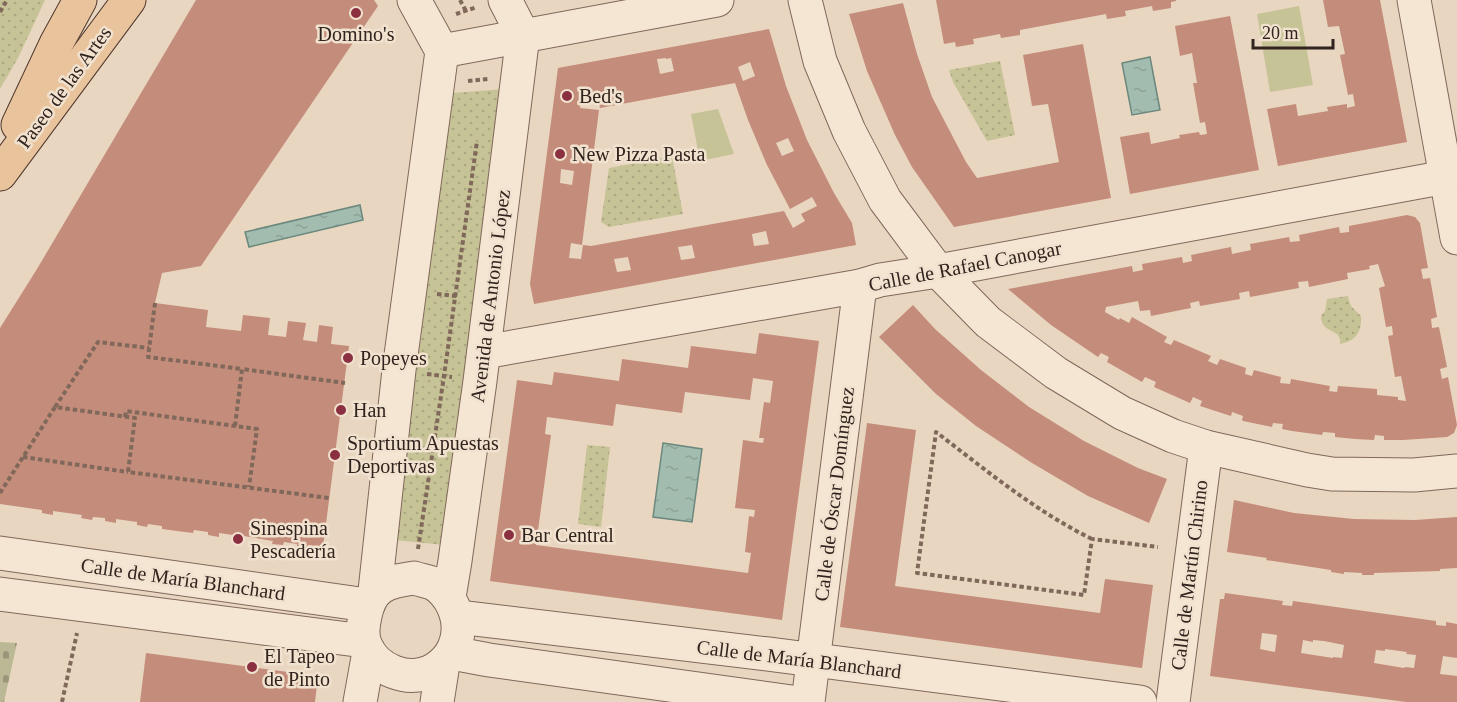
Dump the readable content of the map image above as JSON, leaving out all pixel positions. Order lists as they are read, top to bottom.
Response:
{
  "streets": {
    "main road": ["Paseo de las Artes"],
    "street": [
      "Calle de Rafael Canogar",
      "Avenida de Antonio López",
      "Calle de Óscar Domínguez",
      "Calle de Martín Chirino",
      "Calle de María Blanchard"
    ]
  },
  "crossings": [
    ["Calle de Rafael Canogar", "Avenida de Antonio López"],
    ["Calle de Rafael Canogar", "Calle de Óscar Domínguez"],
    ["Avenida de Antonio López", "Calle de María Blanchard"],
    ["Calle de Óscar Domínguez", "Calle de María Blanchard"]
  ],
  "places": [
    "Domino's",
    "Bed's",
    "New Pizza Pasta",
    "Popeyes",
    "Han",
    "Sportium Apuestas Deportivas",
    "Bar Central",
    "Sinespina Pescadería",
    "El Tapeo de Pinto"
  ],
  "scale_bar": "20 m"
}
